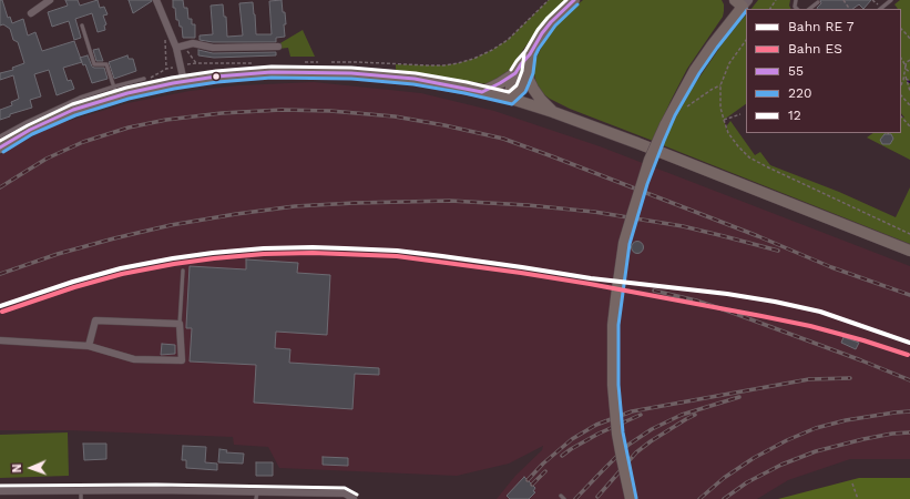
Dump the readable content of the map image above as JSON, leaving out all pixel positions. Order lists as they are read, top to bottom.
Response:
{
  "lines": [
    "transit line 55",
    "transit line 12",
    "transit line 220",
    "rail line ES"
  ],
  "legend": [
    "Bahn RE 7",
    "Bahn ES",
    "55",
    "220",
    "12"
  ],
  "north": "left"
}
